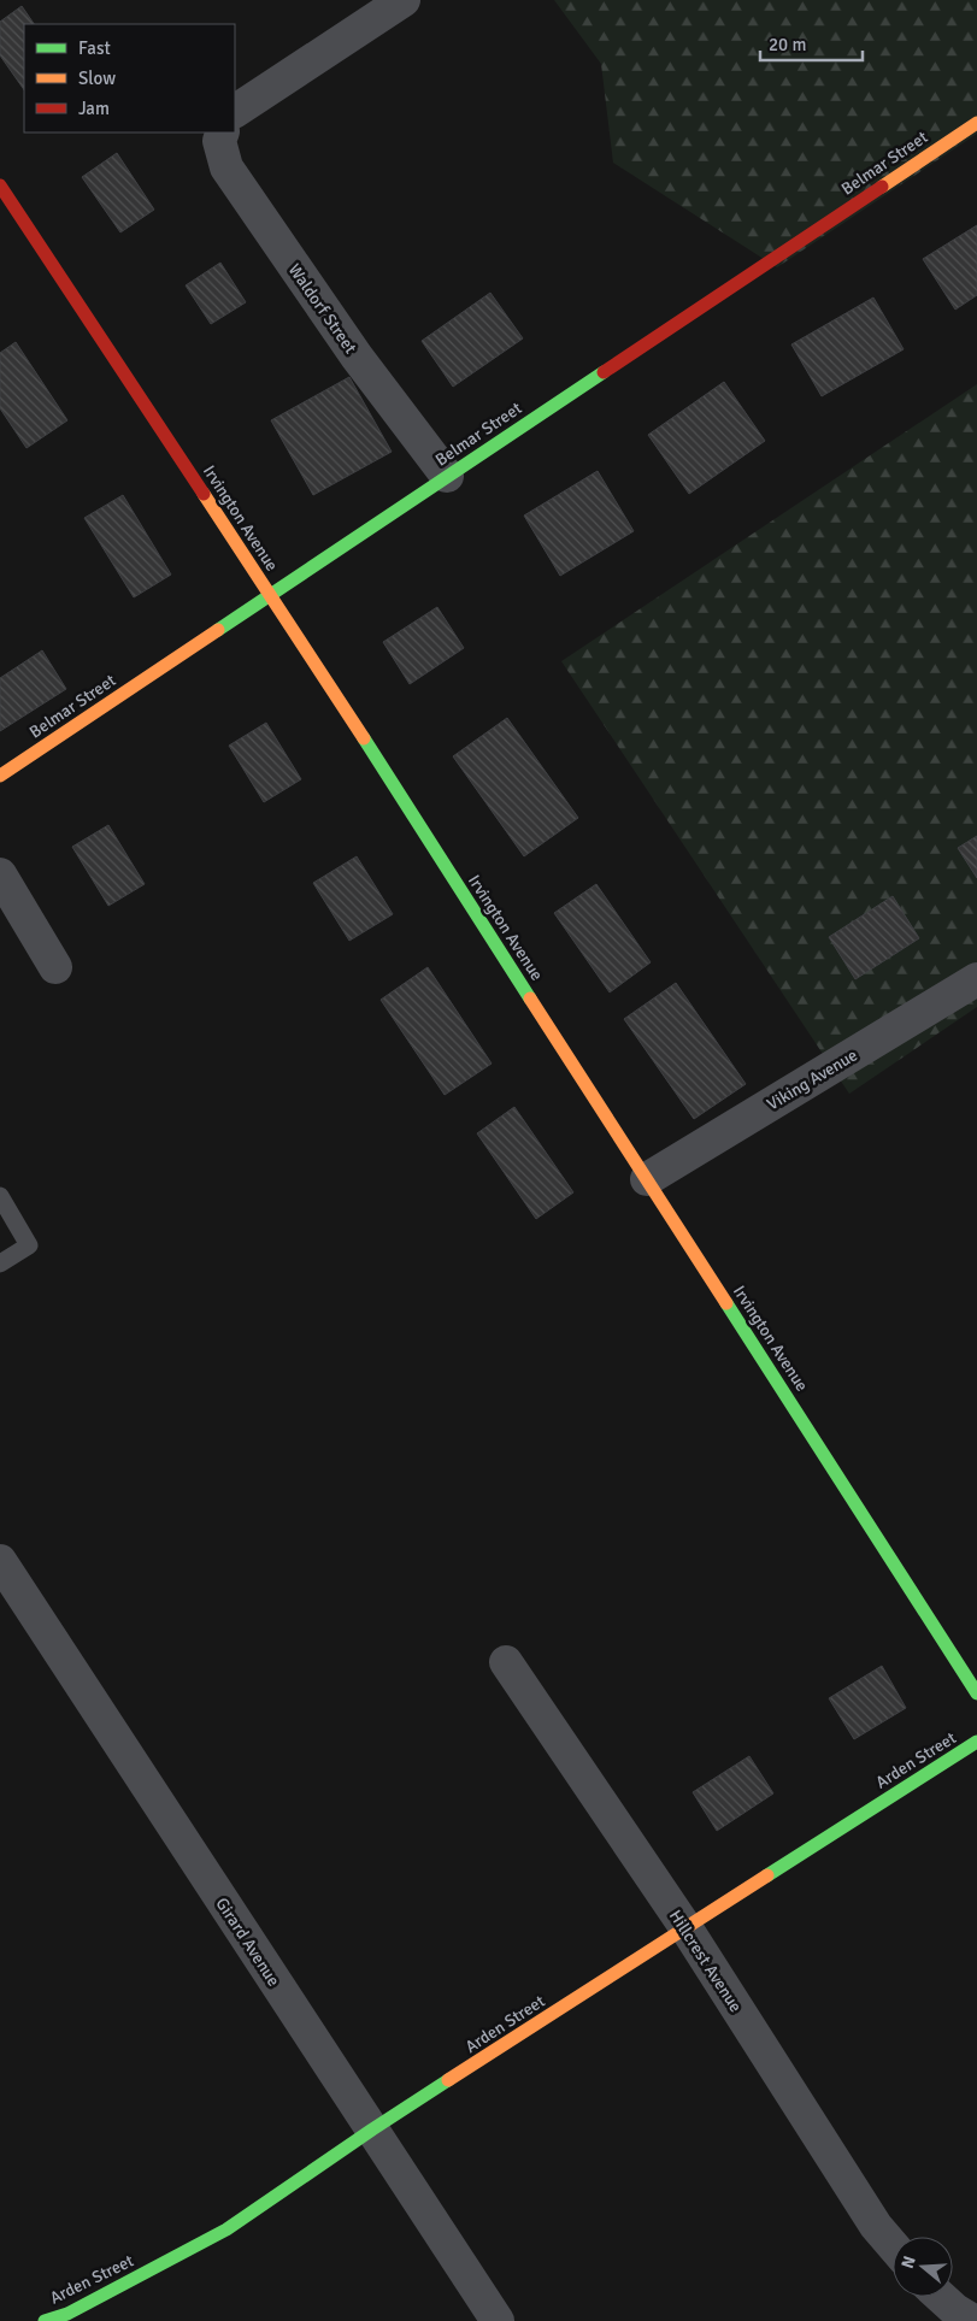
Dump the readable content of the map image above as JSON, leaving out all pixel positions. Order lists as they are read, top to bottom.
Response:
{
  "streets": {
    "street": [
      "Belmar Street",
      "Waldorf Street",
      "Irvington Avenue",
      "Viking Avenue",
      "Arden Street",
      "Girard Avenue",
      "Hillcrest Avenue"
    ]
  },
  "crossings": [
    ["Belmar Street", "Waldorf Street"],
    ["Belmar Street", "Irvington Avenue"],
    ["Irvington Avenue", "Viking Avenue"],
    ["Arden Street", "Girard Avenue"],
    ["Arden Street", "Hillcrest Avenue"]
  ],
  "legend": ["Fast", "Slow", "Jam"],
  "scale_bar": "20 m",
  "north": "left"
}
